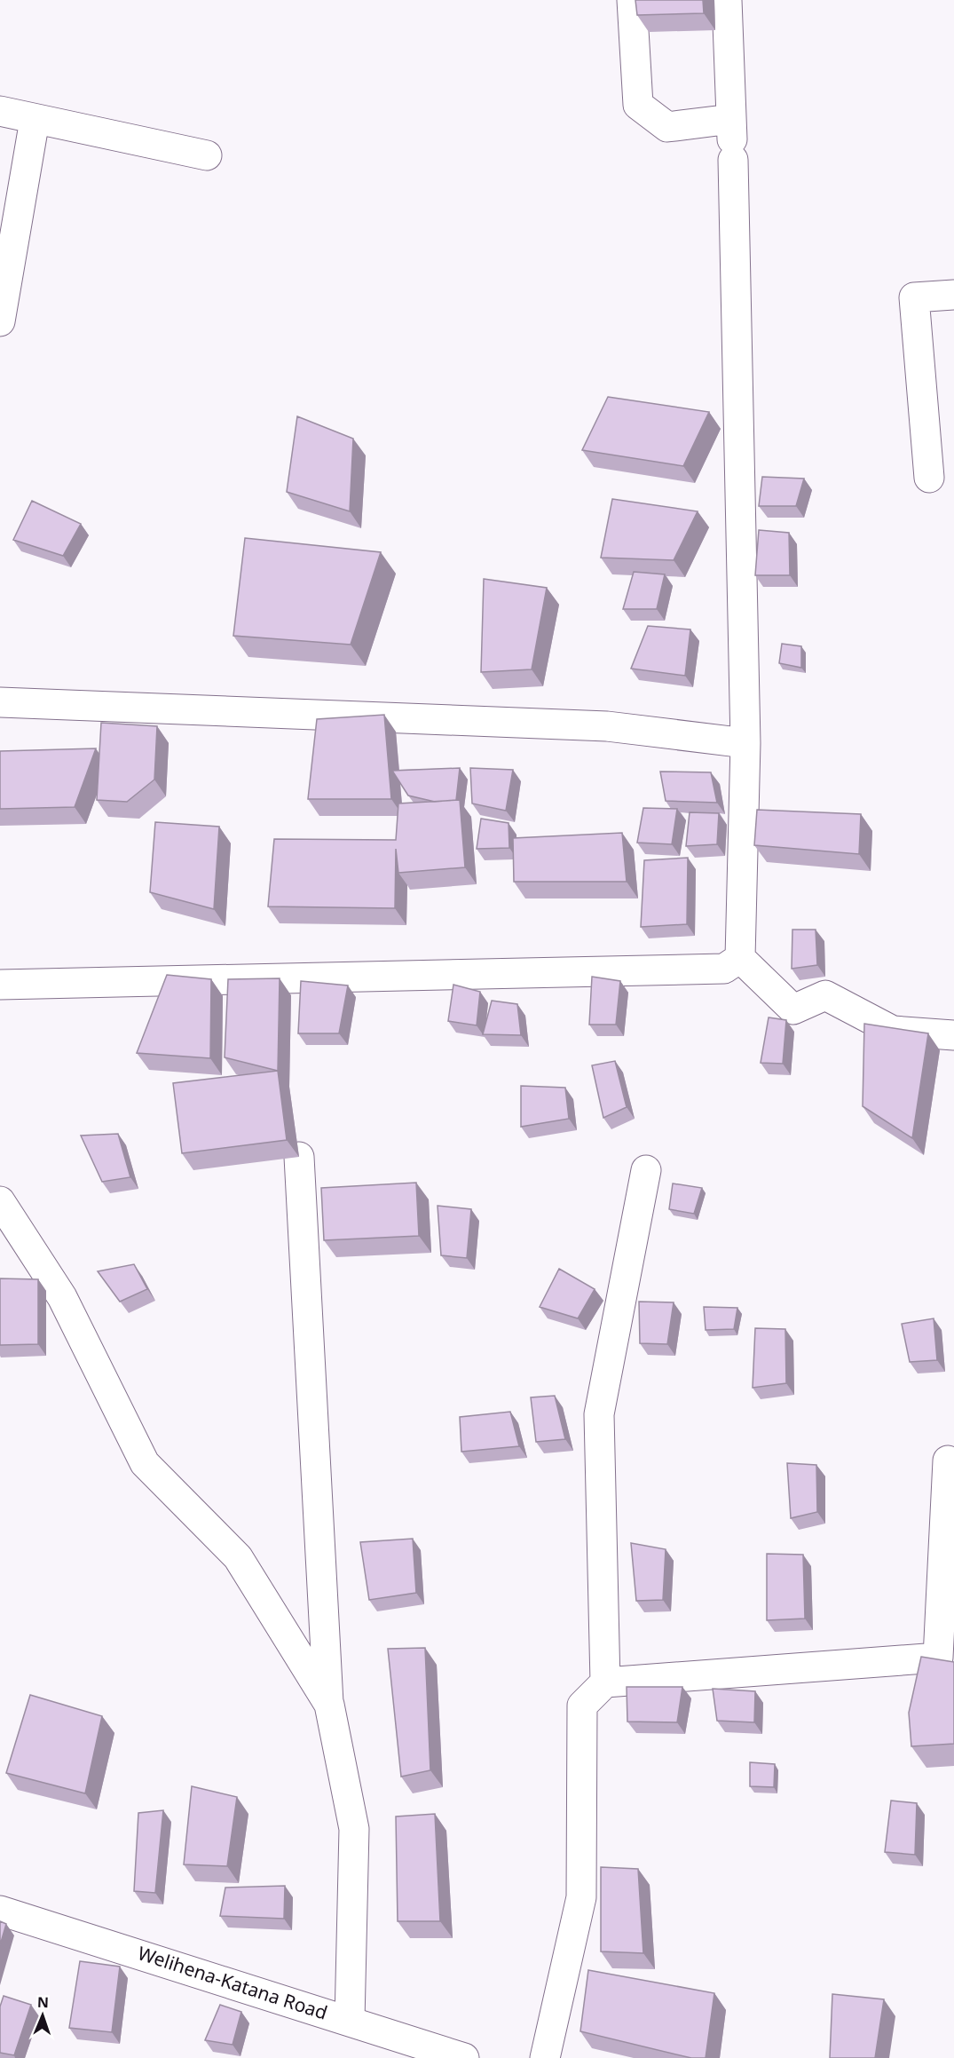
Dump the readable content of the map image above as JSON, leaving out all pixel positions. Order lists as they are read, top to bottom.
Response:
{
  "streets": {
    "street": ["Welihena-Katana Road"]
  },
  "north": "top"
}
